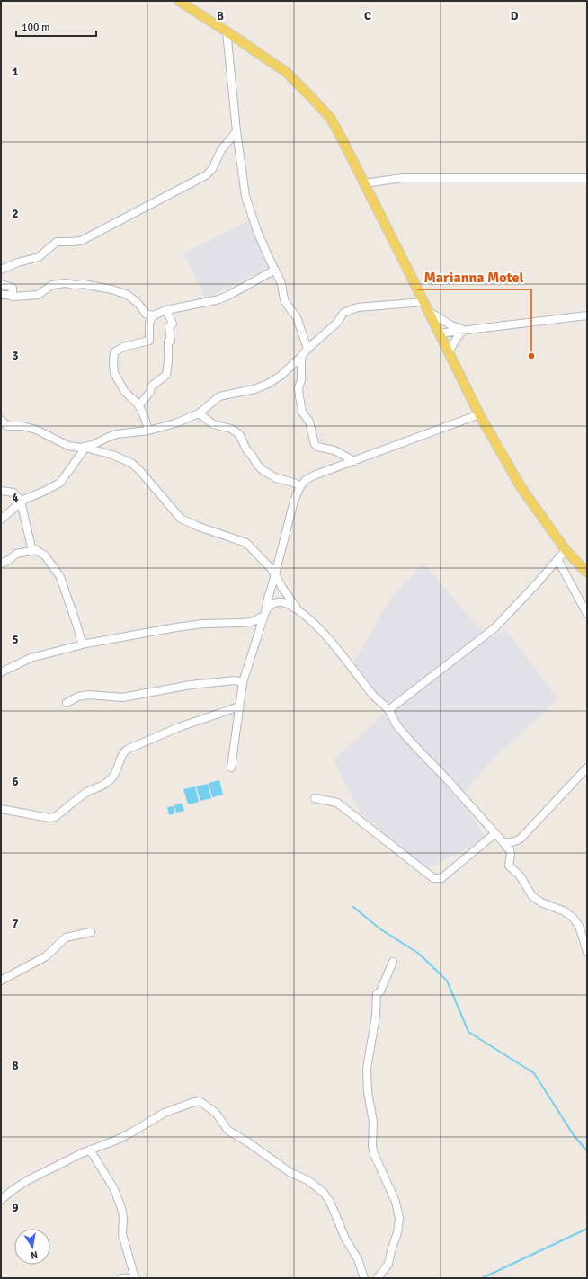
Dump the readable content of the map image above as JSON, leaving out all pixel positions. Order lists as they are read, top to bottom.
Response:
{
  "places": ["Marianna Motel"],
  "scale_bar": "100 m",
  "north": "bottom",
  "grid": {
    "columns": ["B", "C", "D"],
    "rows": [
      "1",
      "2",
      "3",
      "4",
      "5",
      "6",
      "7",
      "8",
      "9"
    ]
  }
}
